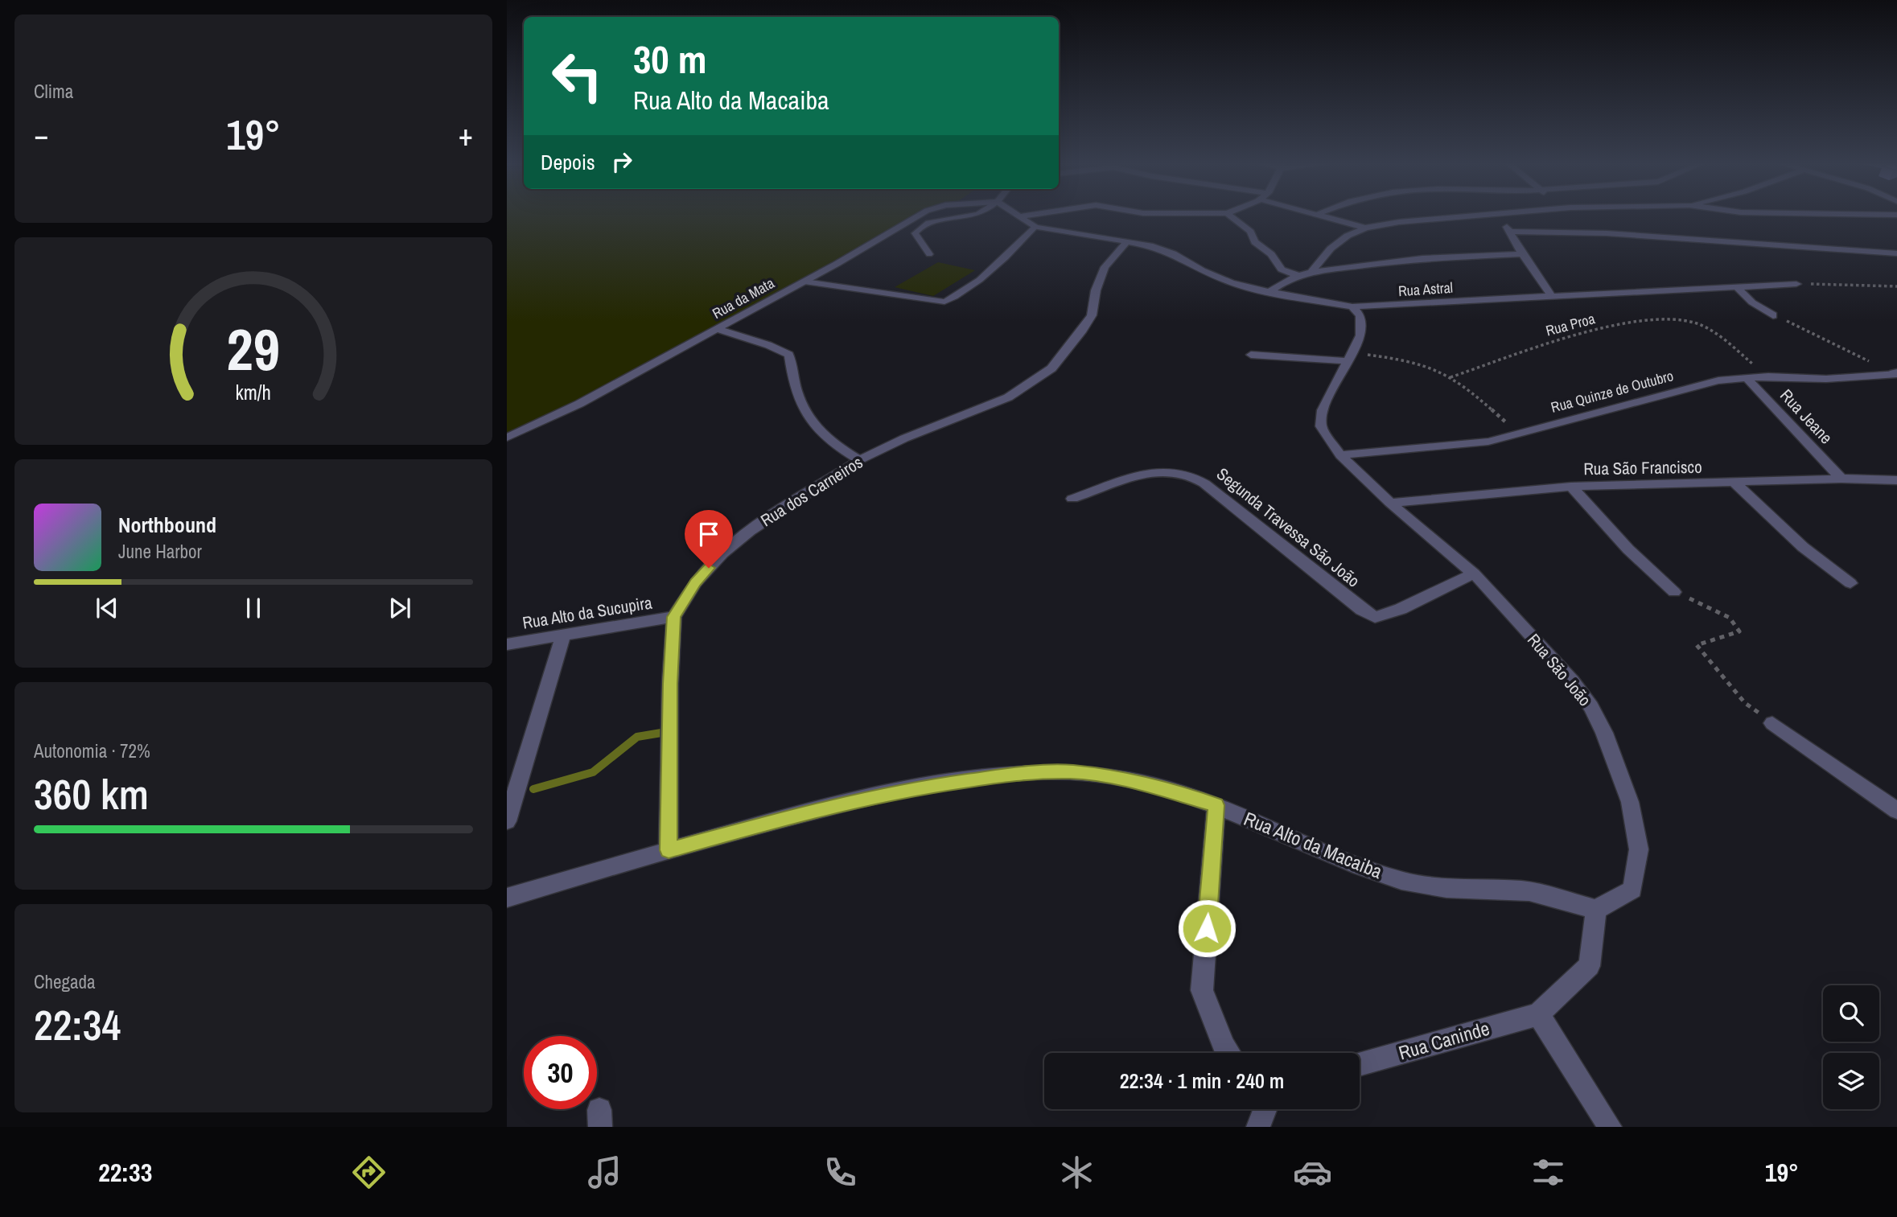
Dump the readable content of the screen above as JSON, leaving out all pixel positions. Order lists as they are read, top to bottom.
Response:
{
  "streets": {
    "street": [
      "Rua Astral",
      "Rua da Mata",
      "Rua Quinze de Outubro",
      "Rua Jeane",
      "Rua São Francisco",
      "Rua dos Carneiros",
      "Segunda Travessa São João",
      "Rua Alto da Sucupira",
      "Rua São João",
      "Rua Alto da Macaiba",
      "Rua Caninde"
    ],
    "path": ["Rua Proa"]
  },
  "crossings": [
    ["Rua Astral", "Rua dos Carneiros"],
    ["Rua Astral", "Rua São João"],
    ["Rua Proa", "Rua Quinze de Outubro"],
    ["Rua Quinze de Outubro", "Rua Jeane"],
    ["Rua Quinze de Outubro", "Rua São João"],
    ["Rua Jeane", "Rua São Francisco"],
    ["Rua São Francisco", "Rua São João"],
    ["Rua dos Carneiros", "Rua Alto da Sucupira"],
    ["Rua dos Carneiros", "Rua Alto da Macaiba"],
    ["Segunda Travessa São João", "Rua São João"],
    ["Rua São João", "Rua Alto da Macaiba"]
  ],
  "page": {
    "tile": [
      "Clima",
      ["Autonomia · 72%", "360 km"],
      ["Chegada", "22:34"]
    ],
    "turn": ["30 m", "Rua Alto da Macaiba"],
    "heat": ["−", "19°", "+"],
    "then": "Depois",
    "song": ["Northbound", "June Harbor"],
    "limit": "30",
    "trip": "22:34 · 1 min · 240 m",
    "tabs": ["22:33", "19°"],
    "gauge": ["29", "km/h"]
  }
}
